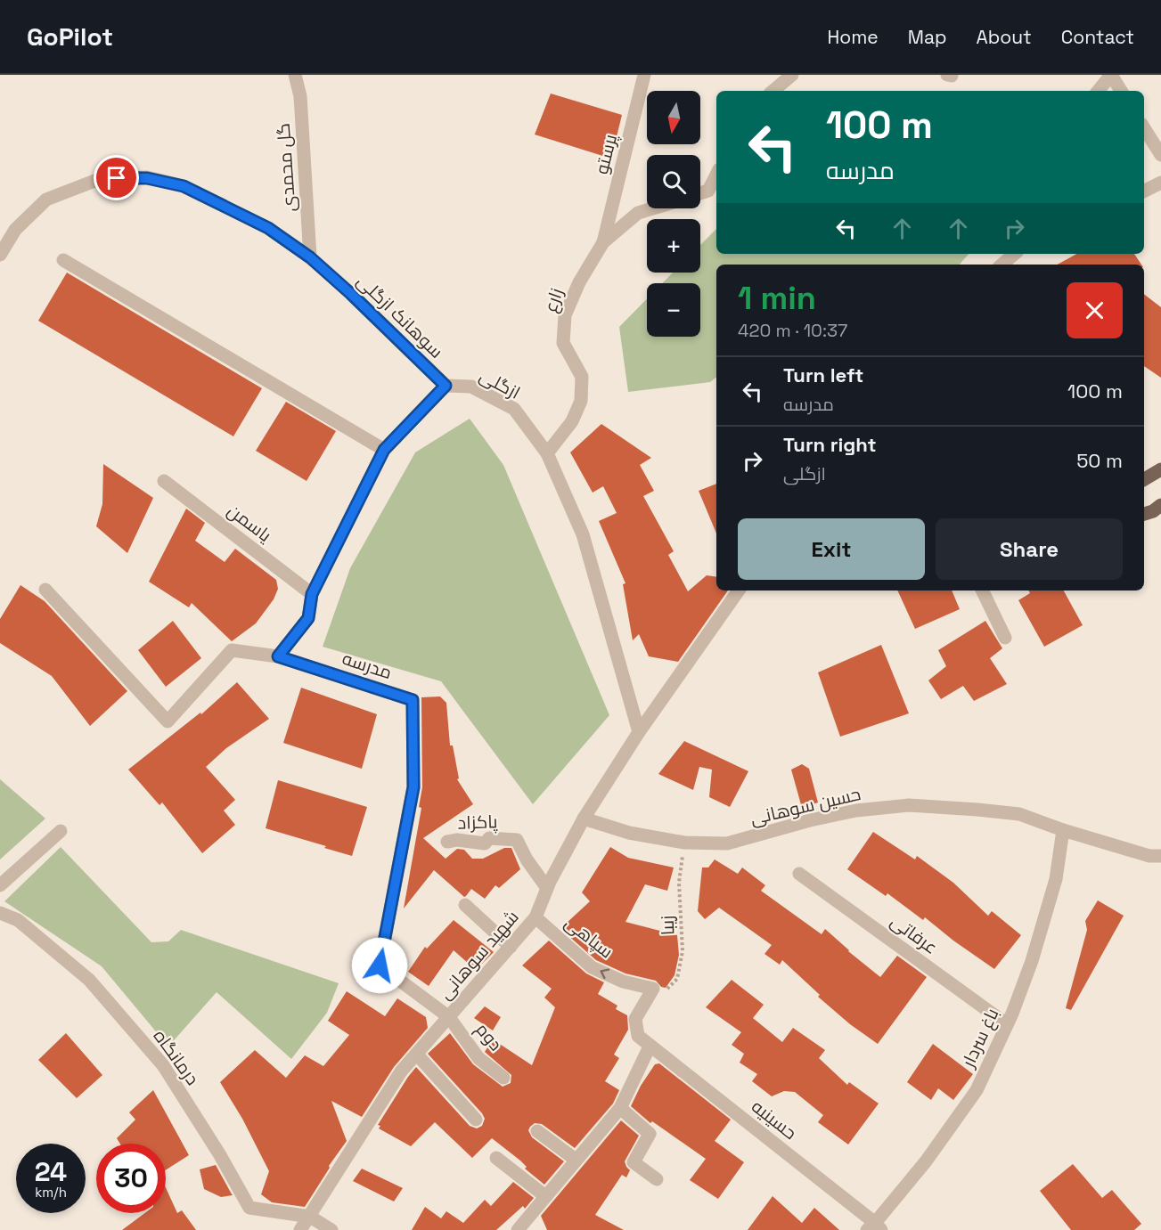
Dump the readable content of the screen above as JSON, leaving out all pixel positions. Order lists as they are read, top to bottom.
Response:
{
  "streets": {
    "street": [
      "پرستو",
      "گل محمدی",
      "زارع",
      "سوهانک ازگلی",
      "ازگلی",
      "یاسمن",
      "مدرسه",
      "حسین سوهانی",
      "پاکزاد",
      "عرفاتی",
      "سپاهی",
      "شهید سوهانی",
      "دوم",
      "باغ سردار",
      "درمانگاه",
      "حسینیه"
    ],
    "path": ["زیبا"]
  },
  "crossings": [
    ["پرستو", "زارع"],
    ["گل محمدی", "سوهانک ازگلی"],
    ["زارع", "ازگلی"],
    ["سوهانک ازگلی", "ازگلی"],
    ["ازگلی", "شهید سوهانی"],
    ["مدرسه", "شهید سوهانی"],
    ["مدرسه", "دوم"],
    ["حسین سوهانی", "زیبا"],
    ["حسین سوهانی", "شهید سوهانی"],
    ["حسین سوهانی", "باغ سردار"],
    ["پاکزاد", "شهید سوهانی"],
    ["زیبا", "سپاهی"],
    ["زیبا", "حسینیه"],
    ["عرفاتی", "باغ سردار"],
    ["سپاهی", "شهید سوهانی"],
    ["سپاهی", "حسینیه"],
    ["شهید سوهانی", "دوم"],
    ["شهید سوهانی", "درمانگاه"],
    ["باغ سردار", "حسینیه"]
  ],
  "one_way": ["سپاهی"],
  "north": "bottom",
  "page": {
    "header": "GoPilot",
    "nav": [
      "Home",
      "Map",
      "About",
      "Contact"
    ],
    "map_buttons": ["+", "−"],
    "turn": ["100 m", "مدرسه"],
    "heading": ["1 min", "420 m · 10:37"],
    "list": [
      {
        "name": "Turn left",
        "note": "مدرسه",
        "value": "100 m"
      },
      {
        "name": "Turn right",
        "note": "ازگلی",
        "value": "50 m"
      }
    ],
    "buttons": ["Exit", "Share"],
    "speed": "24 km/h",
    "limit": "30"
  }
}
